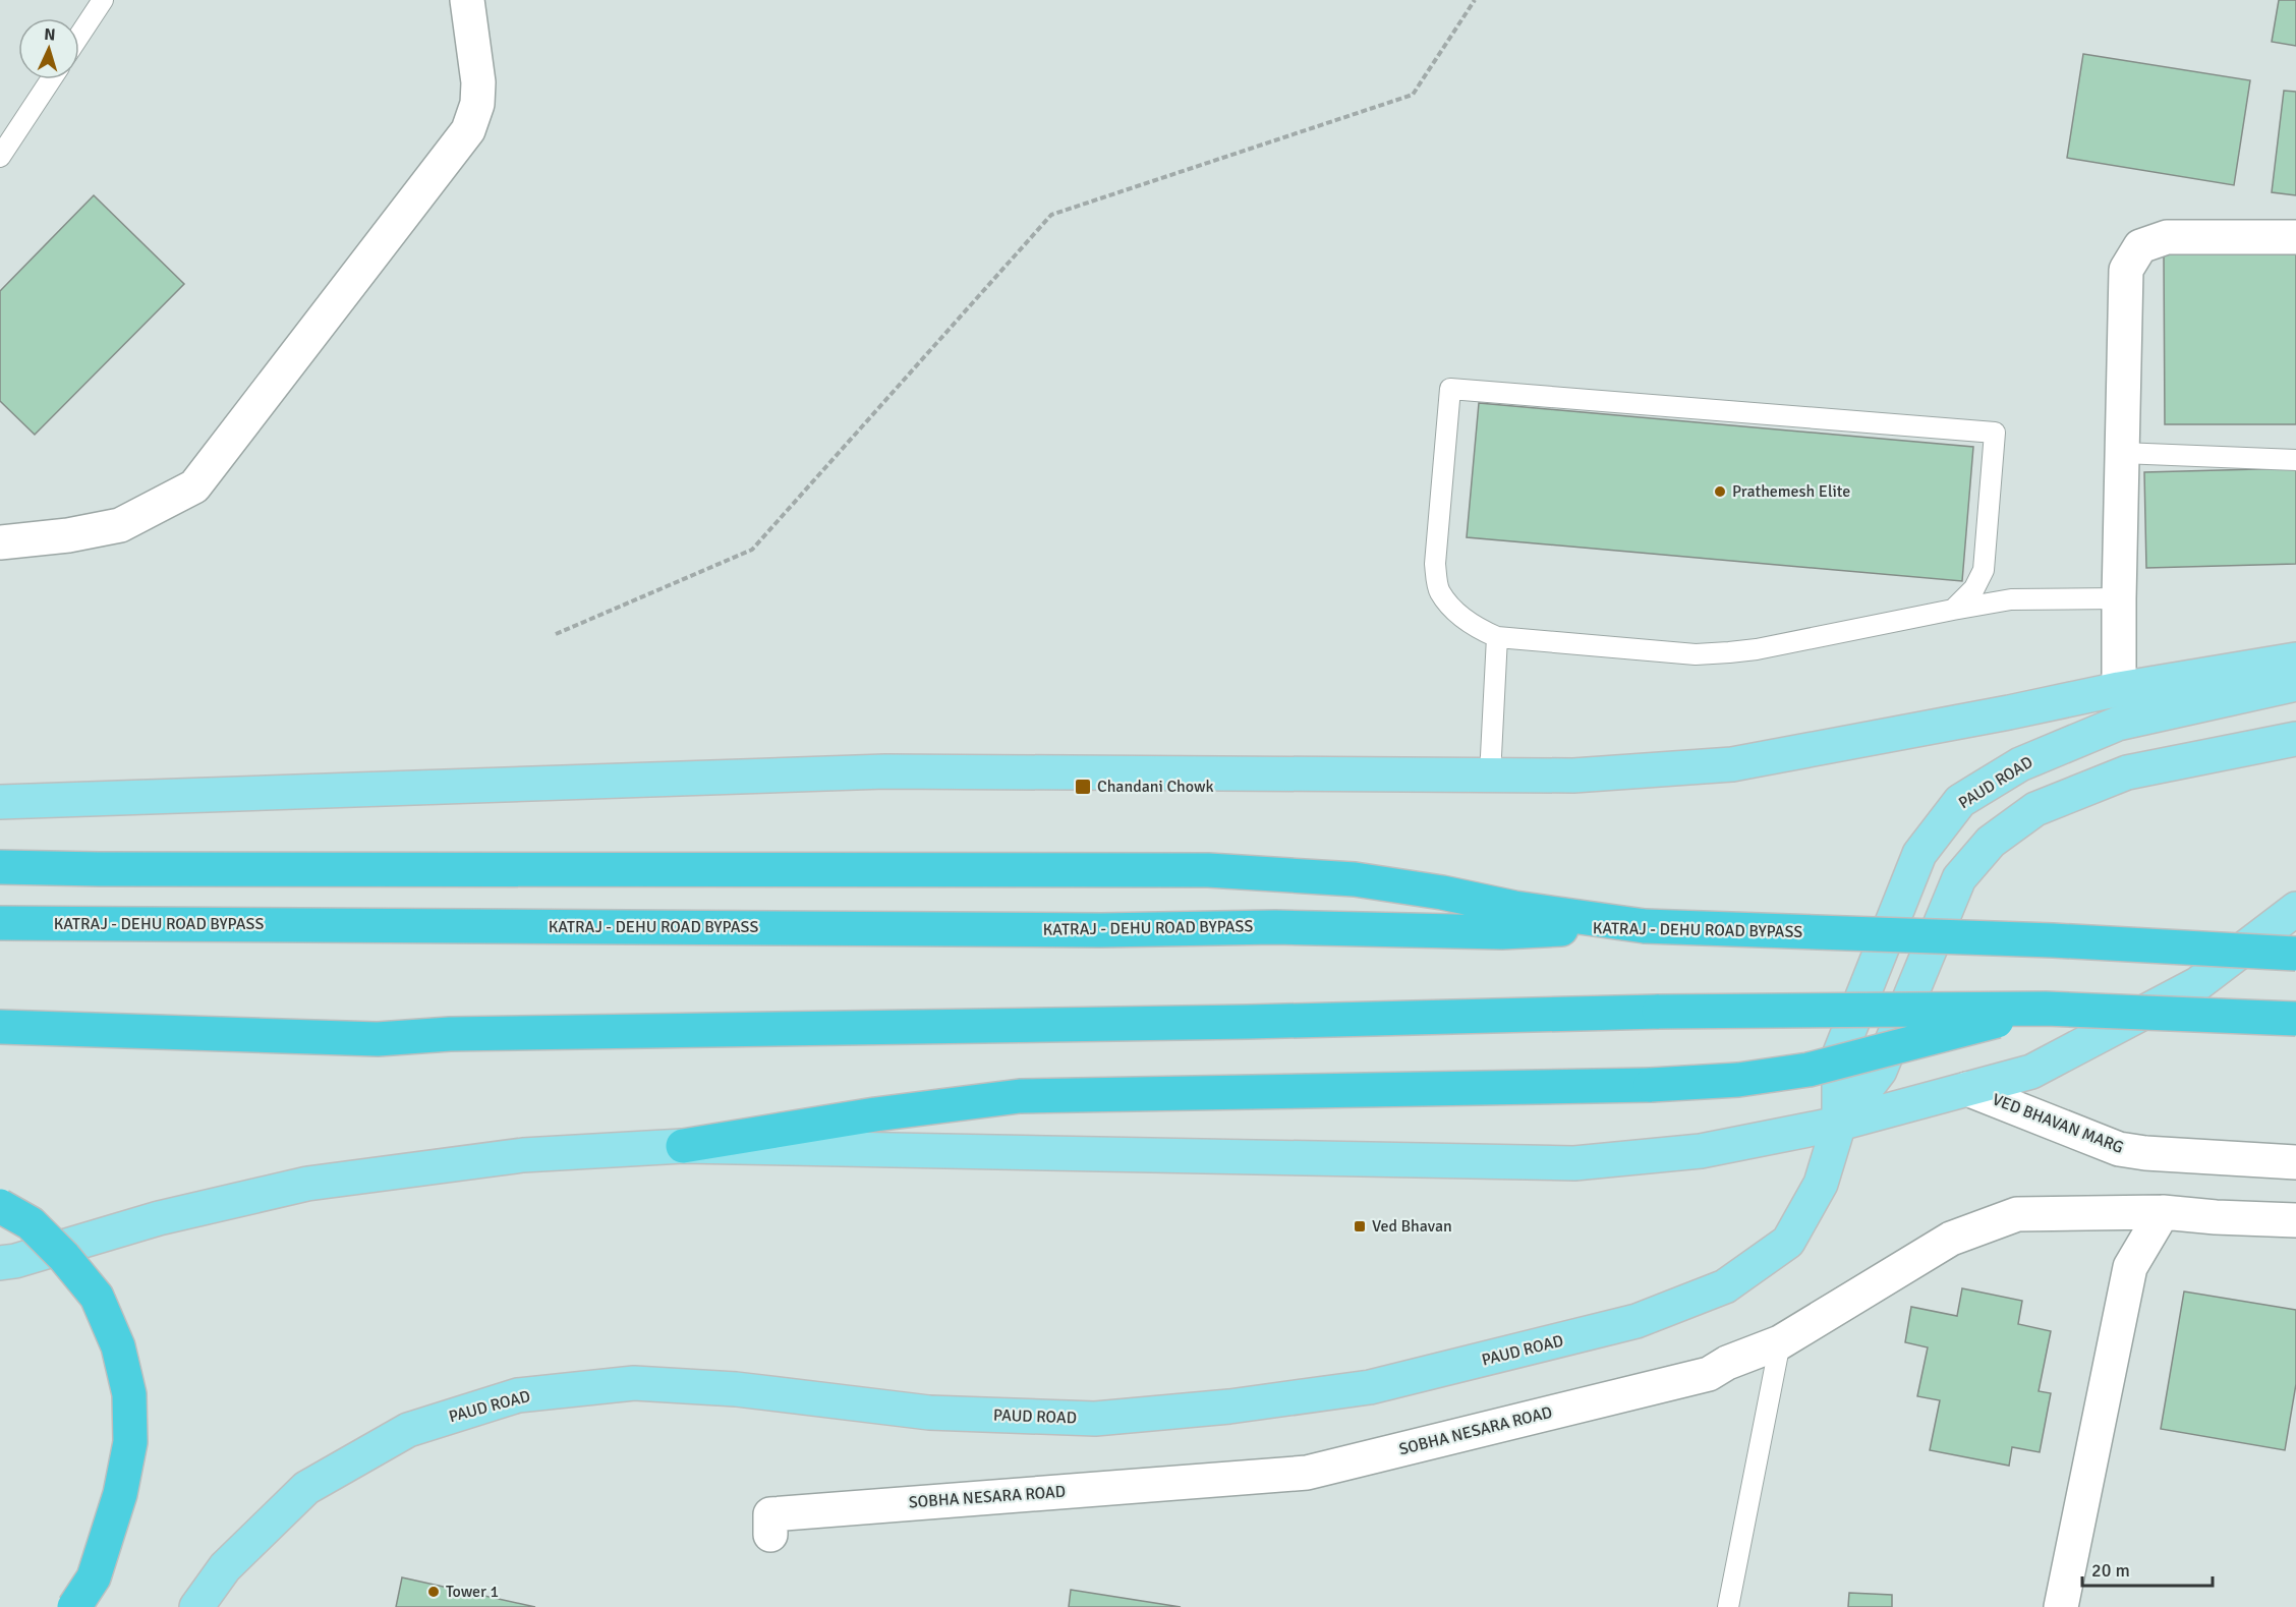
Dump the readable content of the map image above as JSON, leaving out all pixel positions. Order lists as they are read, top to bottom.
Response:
{
  "streets": {
    "highway": ["KATRAJ - DEHU ROAD BYPASS"],
    "main road": ["PAUD ROAD"],
    "street": ["VED BHAVAN MARG", "SOBHA NESARA ROAD"]
  },
  "places": {
    "other": ["Prathemesh Elite", "Tower 1"],
    "transit": ["Chandani Chowk", "Ved Bhavan"]
  },
  "scale_bar": "20 m",
  "north": "top"
}
